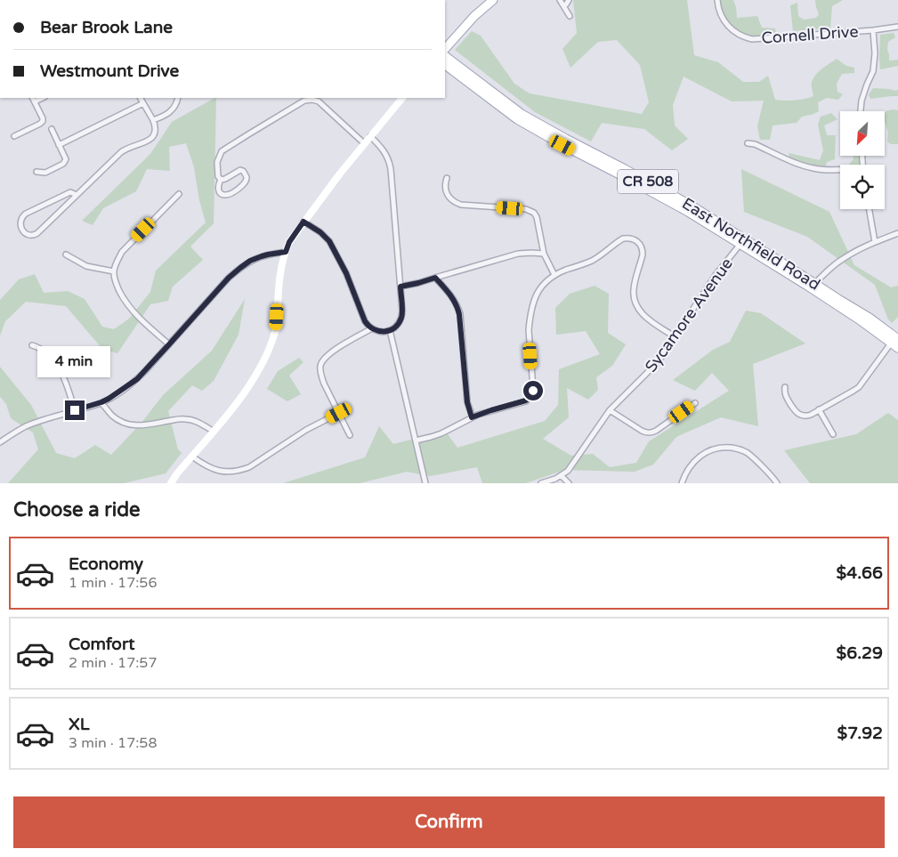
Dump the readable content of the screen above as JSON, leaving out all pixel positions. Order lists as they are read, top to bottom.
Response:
{
  "streets": {
    "main road": ["CR 508", "East Northfield Road"],
    "street": ["Cornell Drive", "Sycamore Avenue"]
  },
  "crossings": [
    ["East Northfield Road", "Sycamore Avenue"]
  ],
  "north": "bottom left",
  "page": {
    "banner": ["Bear Brook Lane", "Westmount Drive"],
    "bubble": "4 min",
    "heading": "Choose a ride",
    "list": [
      {
        "name": "Economy",
        "note": "1 min · 17:56",
        "value": "$4.66"
      },
      {
        "name": "Comfort",
        "note": "2 min · 17:57",
        "value": "$6.29"
      },
      {
        "name": "XL",
        "note": "3 min · 17:58",
        "value": "$7.92"
      }
    ],
    "buttons": "Confirm"
  }
}
